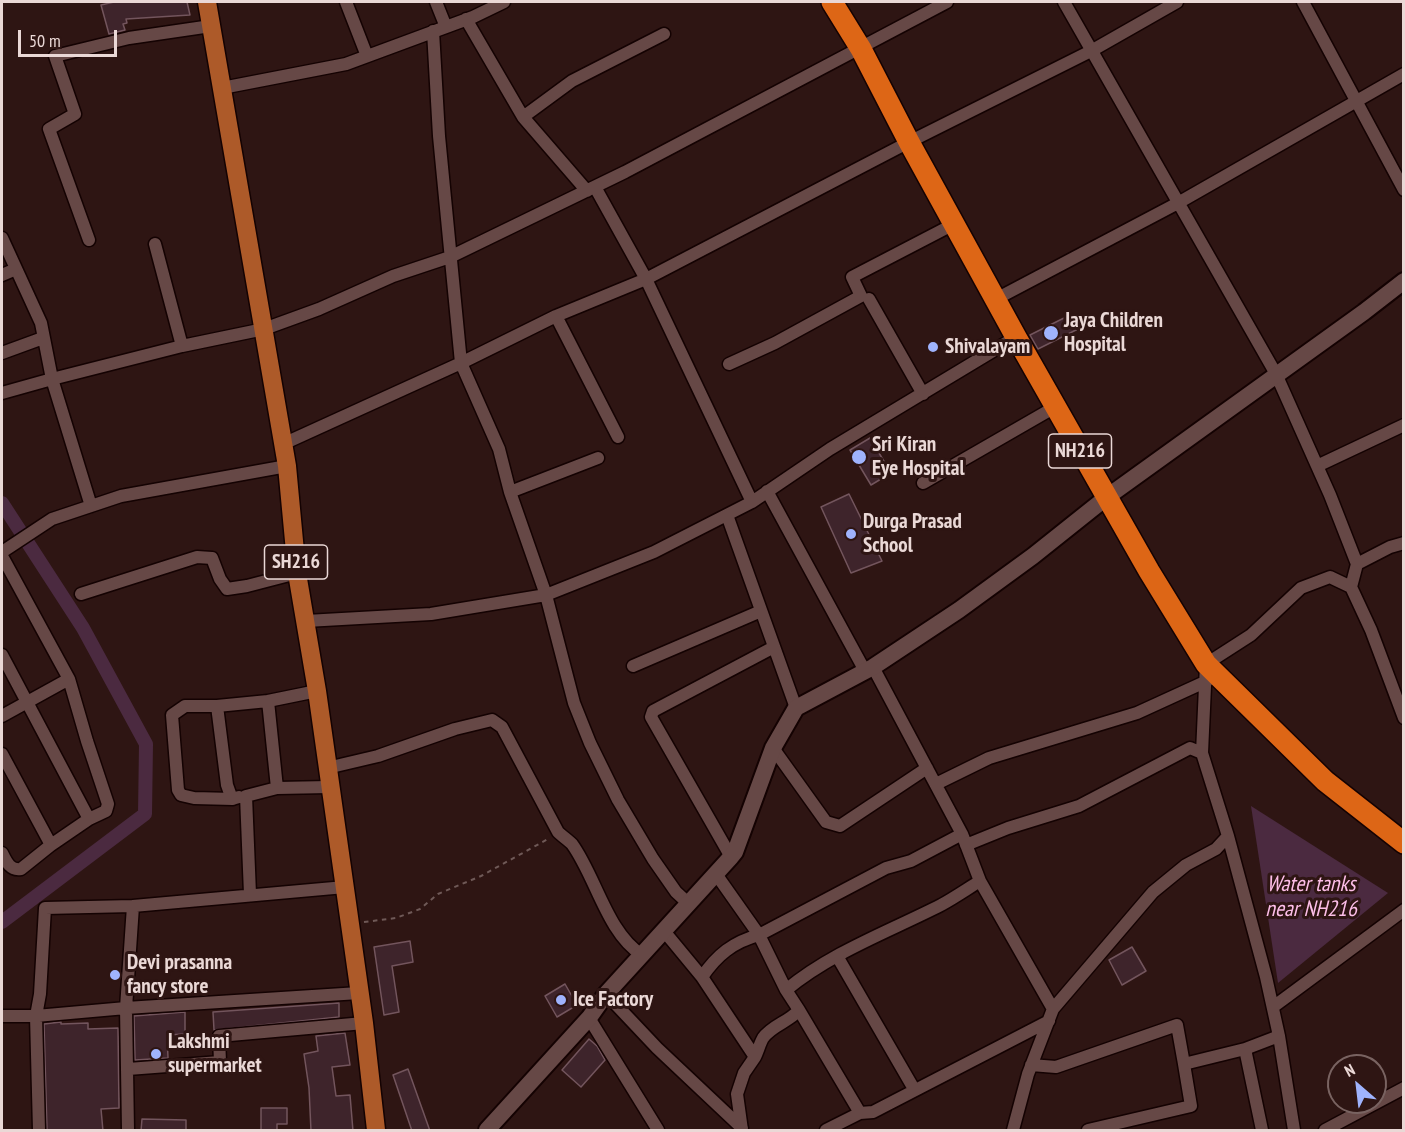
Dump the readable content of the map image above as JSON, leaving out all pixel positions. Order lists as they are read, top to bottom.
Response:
{
  "streets": {
    "highway": ["NH216"],
    "main road": ["SH216"]
  },
  "water": ["Water tanks near NH216"],
  "places": [
    "Jaya Children Hospital",
    "Shivalayam",
    "Sri Kiran Eye Hospital",
    "Durga Prasad School",
    "Devi prasanna fancy store",
    "Ice Factory",
    "Lakshmi supermarket"
  ],
  "scale_bar": "50 m",
  "north": "top left"
}
